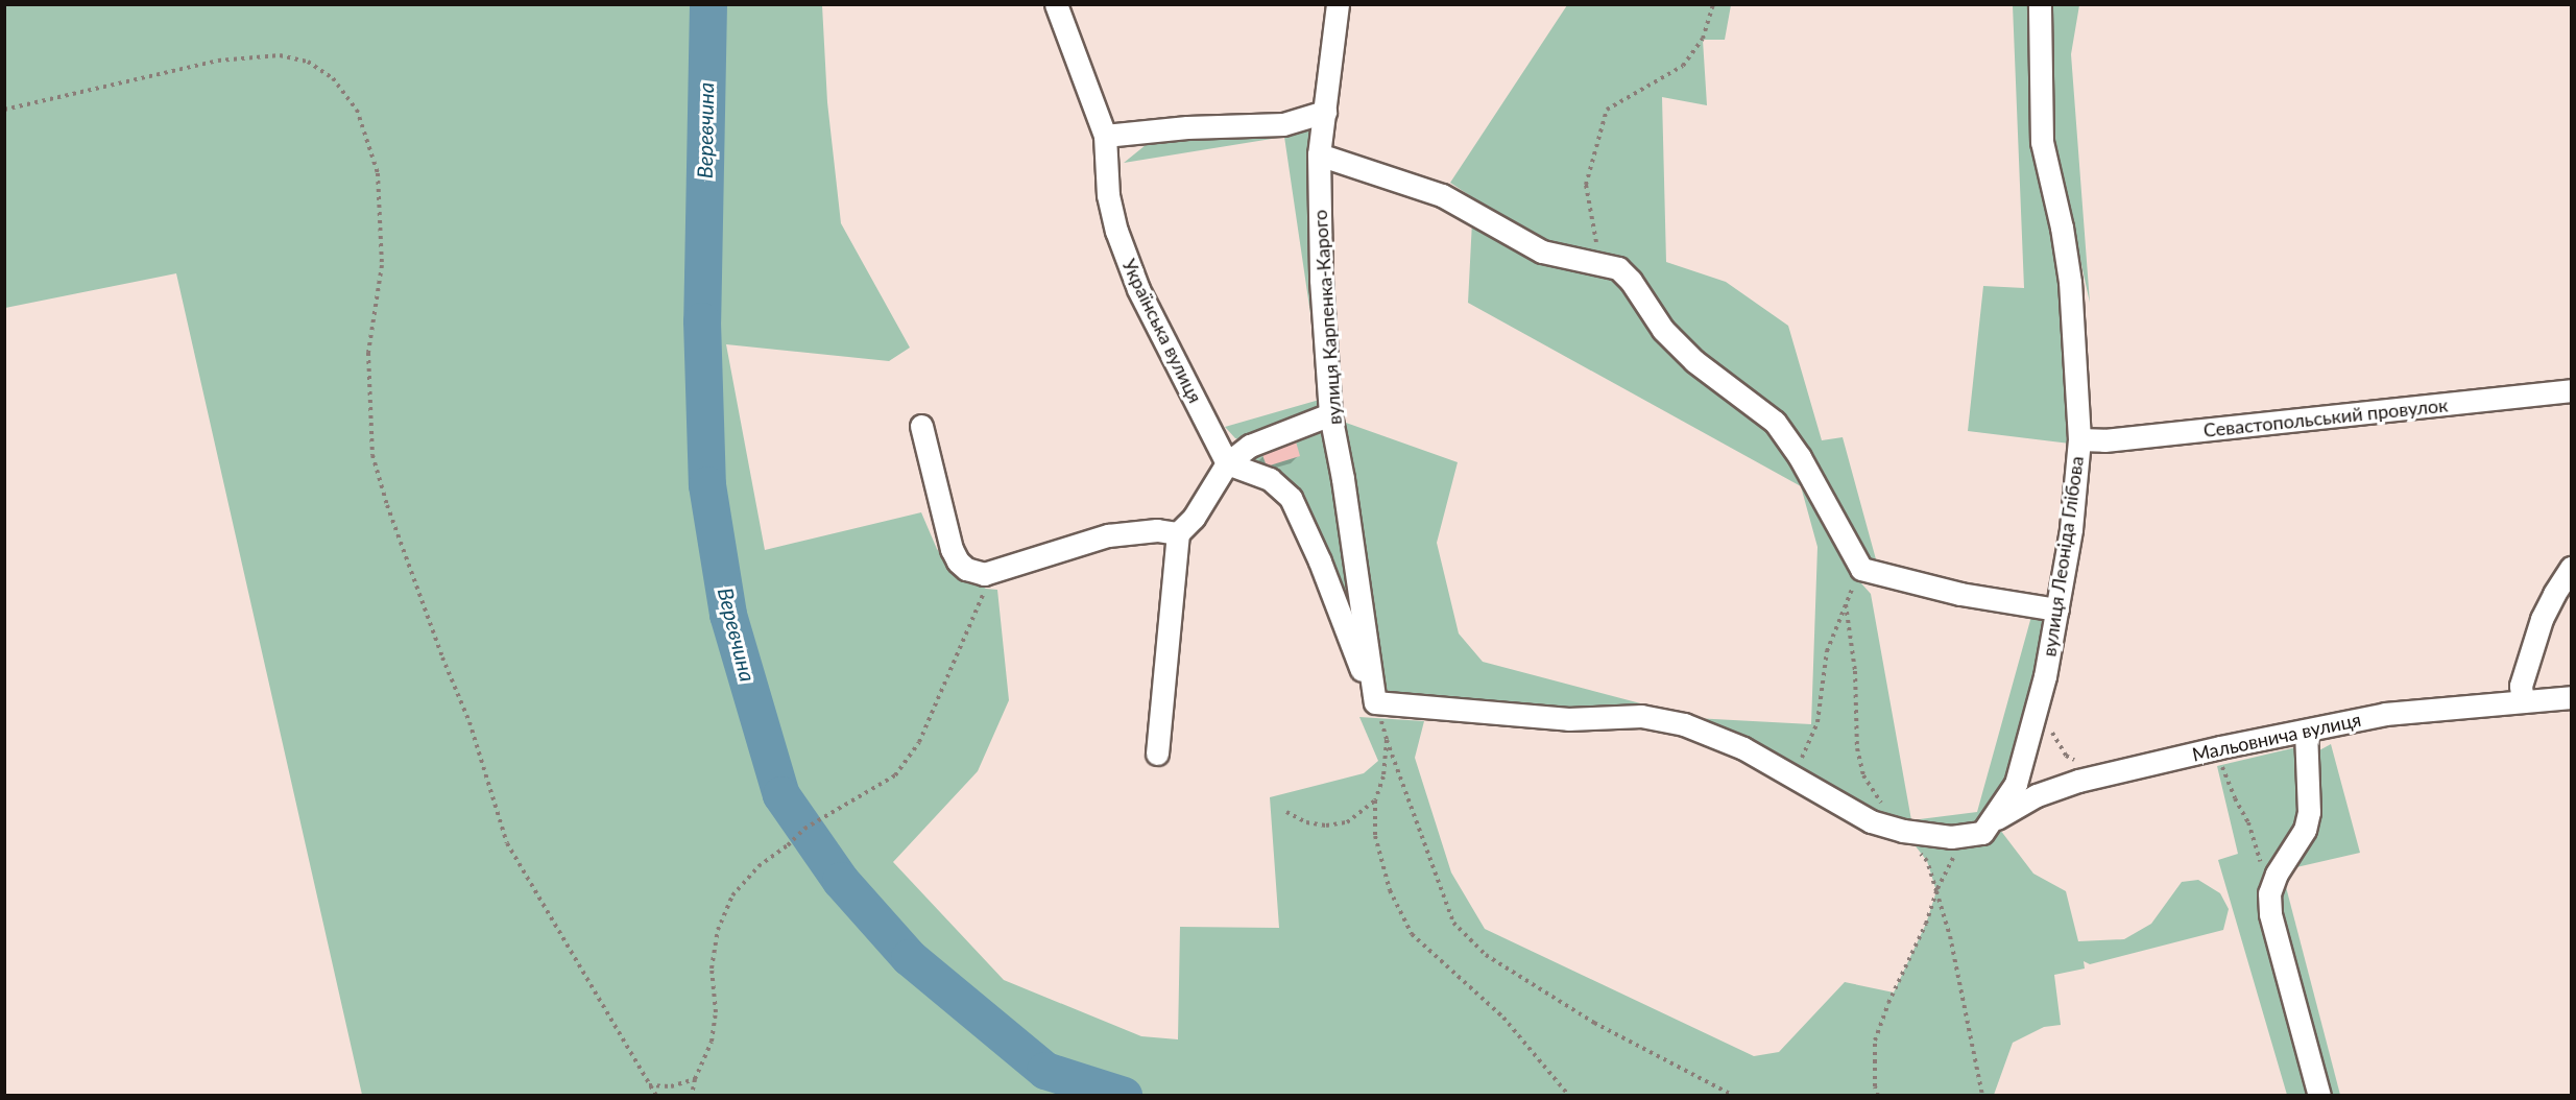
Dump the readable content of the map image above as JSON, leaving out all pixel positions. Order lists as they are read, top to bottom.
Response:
{
  "streets": {
    "street": [
      "вулиця Карпенка-Карого",
      "Українська вулиця",
      "Севастопольський провулок",
      "вулиця Леоніда Глібова",
      "Мальовнича вулиця"
    ]
  },
  "crossings": [
    ["Севастопольський провулок", "вулиця Леоніда Глібова"],
    ["вулиця Леоніда Глібова", "Мальовнича вулиця"]
  ],
  "water": ["Веревчина"]
}
